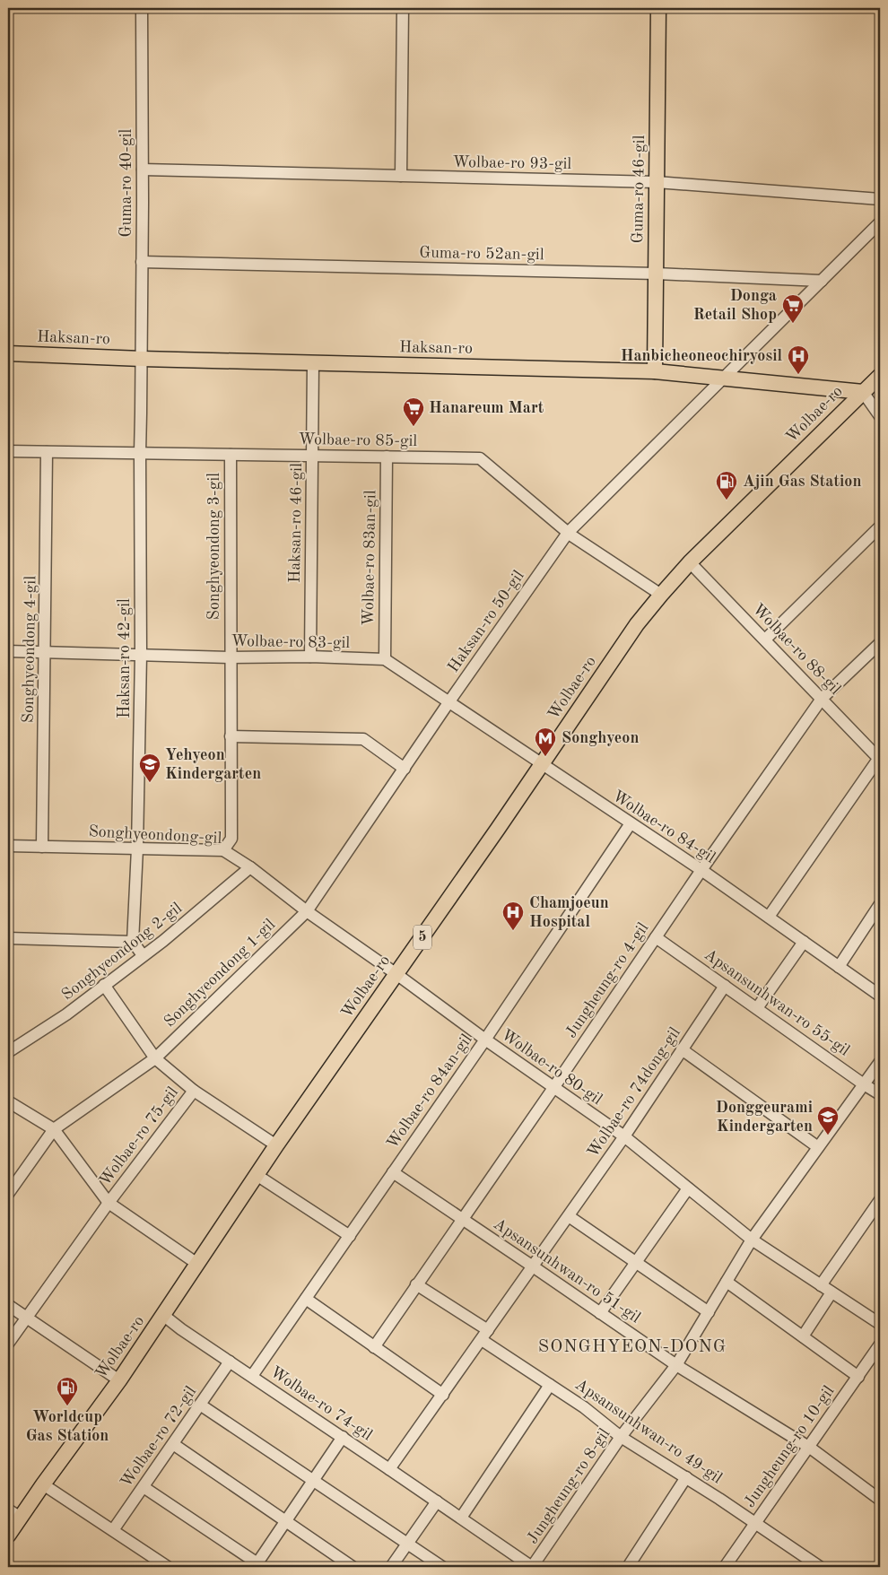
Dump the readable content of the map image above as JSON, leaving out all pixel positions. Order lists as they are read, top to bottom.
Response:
{
  "streets": {
    "main road": [
      "Guma-ro 46-gil",
      "Haksan-ro",
      "Wolbae-ro",
      "5"
    ],
    "street": [
      "Wolbae-ro 93-gil",
      "Guma-ro 40-gil",
      "Guma-ro 52an-gil",
      "Wolbae-ro 85-gil",
      "Haksan-ro 46-gil",
      "Songhyeondong 3-gil",
      "Wolbae-ro 83an-gil",
      "Haksan-ro 50-gil",
      "Wolbae-ro 83-gil",
      "Songhyeondong 4-gil",
      "Wolbae-ro 88-gil",
      "Haksan-ro 42-gil",
      "Wolbae-ro 84-gil",
      "Songhyeondong-gil",
      "Songhyeondong 2-gil",
      "Songhyeondong 1-gil",
      "Jungheung-ro 4-gil",
      "Apsansunhwan-ro 55-gil",
      "Wolbae-ro 80-gil",
      "Wolbae-ro 84an-gil",
      "Wolbae-ro 74dong-gil",
      "Wolbae-ro 75-gil",
      "Apsansunhwan-ro 51-gil",
      "Wolbae-ro 74-gil",
      "Apsansunhwan-ro 49-gil",
      "Wolbae-ro 72-gil",
      "Jungheung-ro 10-gil",
      "Jungheung-ro 8-gil"
    ]
  },
  "crossings": [
    ["Wolbae-ro 93-gil", "Guma-ro 40-gil"],
    ["Wolbae-ro 93-gil", "Guma-ro 46-gil"],
    ["Guma-ro 40-gil", "Guma-ro 52an-gil"],
    ["Guma-ro 40-gil", "Haksan-ro"],
    ["Guma-ro 40-gil", "Haksan-ro 42-gil"],
    ["Guma-ro 46-gil", "Guma-ro 52an-gil"],
    ["Guma-ro 46-gil", "Haksan-ro"],
    ["Guma-ro 52an-gil", "Haksan-ro 50-gil"],
    ["Haksan-ro", "Wolbae-ro"],
    ["Haksan-ro", "Haksan-ro 46-gil"],
    ["Haksan-ro", "Haksan-ro 50-gil"],
    ["Haksan-ro", "Haksan-ro 42-gil"],
    ["Wolbae-ro", "Wolbae-ro 85-gil"],
    ["Wolbae-ro", "Wolbae-ro 88-gil"],
    ["Wolbae-ro", "Wolbae-ro 84-gil"],
    ["Wolbae-ro", "Songhyeondong-gil"],
    ["Wolbae-ro", "Wolbae-ro 80-gil"],
    ["Wolbae-ro", "Wolbae-ro 75-gil"],
    ["Wolbae-ro", "Wolbae-ro 74-gil"],
    ["Wolbae-ro 85-gil", "Haksan-ro 46-gil"],
    ["Wolbae-ro 85-gil", "Songhyeondong 3-gil"],
    ["Wolbae-ro 85-gil", "Wolbae-ro 83an-gil"],
    ["Wolbae-ro 85-gil", "Haksan-ro 50-gil"],
    ["Wolbae-ro 85-gil", "Songhyeondong 4-gil"],
    ["Wolbae-ro 85-gil", "Haksan-ro 42-gil"],
    ["Haksan-ro 46-gil", "Wolbae-ro 83-gil"],
    ["Songhyeondong 3-gil", "Wolbae-ro 83-gil"],
    ["Songhyeondong 3-gil", "Songhyeondong-gil"],
    ["Wolbae-ro 83an-gil", "Wolbae-ro 83-gil"],
    ["Haksan-ro 50-gil", "Songhyeondong-gil"],
    ["Haksan-ro 50-gil", "Songhyeondong 1-gil"],
    ["Wolbae-ro 83-gil", "Songhyeondong 4-gil"],
    ["Wolbae-ro 83-gil", "Haksan-ro 42-gil"],
    ["Songhyeondong 4-gil", "Songhyeondong-gil"],
    ["Wolbae-ro 88-gil", "Jungheung-ro 4-gil"],
    ["Haksan-ro 42-gil", "Songhyeondong-gil"],
    ["Wolbae-ro 84-gil", "Jungheung-ro 4-gil"],
    ["Wolbae-ro 84-gil", "Wolbae-ro 84an-gil"],
    ["Songhyeondong-gil", "Songhyeondong 2-gil"],
    ["Songhyeondong-gil", "Songhyeondong 1-gil"],
    ["Songhyeondong-gil", "Wolbae-ro 80-gil"],
    ["Songhyeondong 1-gil", "Wolbae-ro 75-gil"],
    ["Jungheung-ro 4-gil", "Apsansunhwan-ro 55-gil"],
    ["Jungheung-ro 4-gil", "Wolbae-ro 80-gil"],
    ["Jungheung-ro 4-gil", "Apsansunhwan-ro 51-gil"],
    ["Apsansunhwan-ro 55-gil", "Wolbae-ro 74dong-gil"],
    ["Apsansunhwan-ro 55-gil", "Jungheung-ro 8-gil"],
    ["Wolbae-ro 80-gil", "Wolbae-ro 84an-gil"],
    ["Wolbae-ro 80-gil", "Wolbae-ro 74dong-gil"],
    ["Wolbae-ro 80-gil", "Jungheung-ro 8-gil"],
    ["Wolbae-ro 84an-gil", "Apsansunhwan-ro 51-gil"],
    ["Wolbae-ro 84an-gil", "Wolbae-ro 74-gil"],
    ["Wolbae-ro 74dong-gil", "Apsansunhwan-ro 51-gil"],
    ["Wolbae-ro 74dong-gil", "Wolbae-ro 74-gil"],
    ["Wolbae-ro 74dong-gil", "Apsansunhwan-ro 49-gil"],
    ["Apsansunhwan-ro 51-gil", "Jungheung-ro 10-gil"],
    ["Apsansunhwan-ro 51-gil", "Jungheung-ro 8-gil"],
    ["Wolbae-ro 74-gil", "Wolbae-ro 72-gil"],
    ["Wolbae-ro 74-gil", "Jungheung-ro 8-gil"],
    ["Apsansunhwan-ro 49-gil", "Jungheung-ro 10-gil"],
    ["Apsansunhwan-ro 49-gil", "Jungheung-ro 8-gil"]
  ],
  "districts": ["SONGHYEON-DONG"],
  "places": {
    "supermarket": ["Donga Retail Shop", "Hanareum Mart"],
    "hospital": ["Hanbicheoneochiryosil", "Chamjoeun Hospital"],
    "fuel station": ["Ajin Gas Station", "Worldcup Gas Station"],
    "metro station": ["Songhyeon"],
    "school or university": ["Yehyeon Kindergarten", "Donggeurami Kindergarten"]
  }
}
